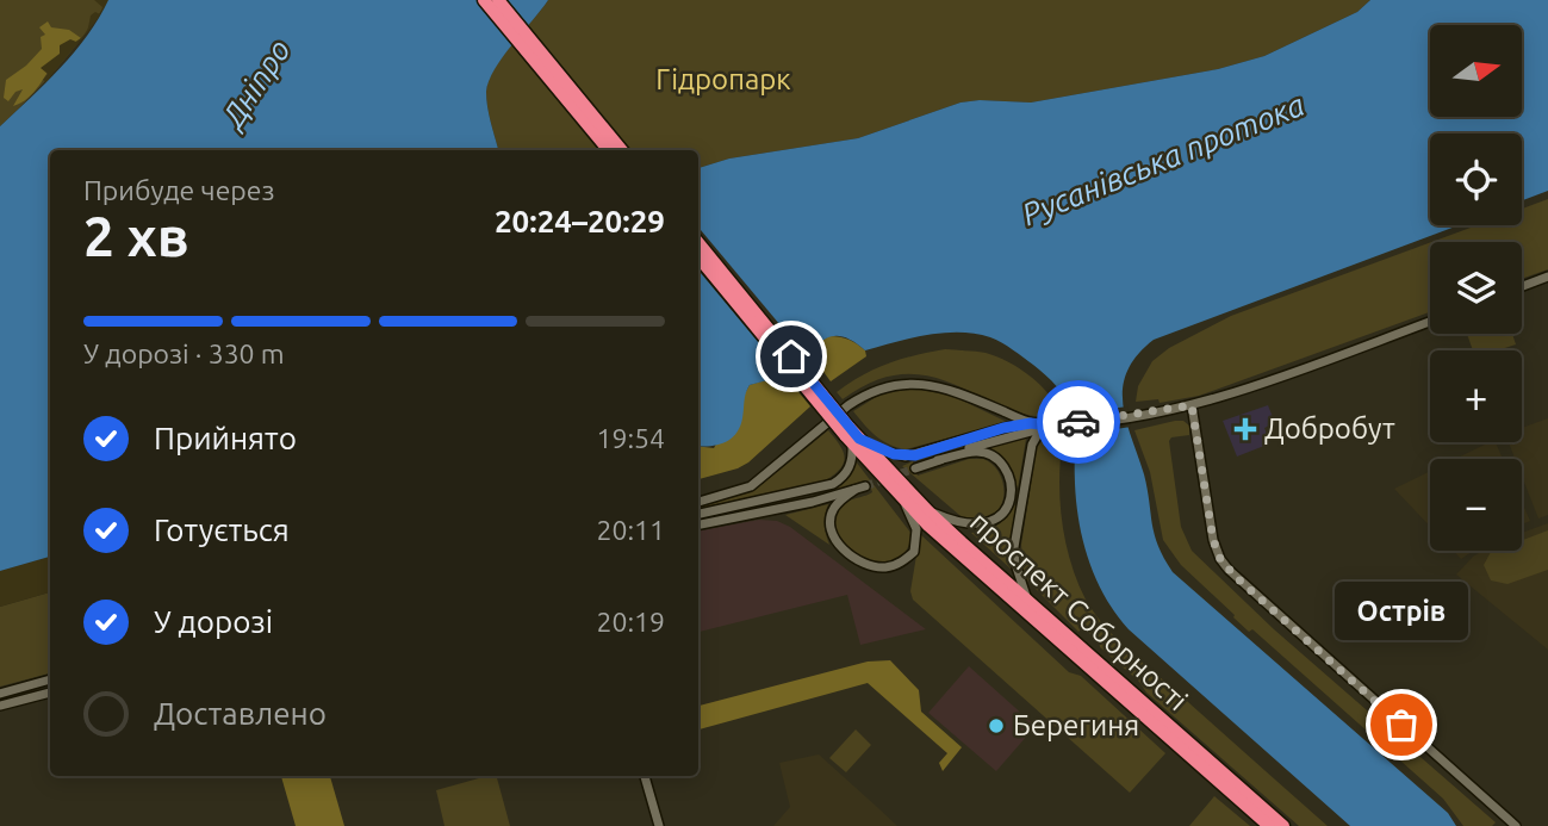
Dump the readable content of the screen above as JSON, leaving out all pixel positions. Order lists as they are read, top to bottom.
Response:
{
  "streets": {
    "highway": ["проспект Соборності"]
  },
  "water": ["Дніпро", "Русанівська протока"],
  "parks": ["Гідропарк"],
  "places": {
    "health": ["Добробут"],
    "other": ["Острів", "Берегиня"]
  },
  "north": "right",
  "page": {
    "map_buttons": ["+", "−"],
    "heading": ["2 хв", "Прибуде через", "20:24–20:29"],
    "bar": "У дорозі · 330 m",
    "list": [
      ["Прийнято", "19:54"],
      ["Готується", "20:11"],
      ["У дорозі", "20:19"],
      "Доставлено"
    ],
    "bubble": "Острів"
  }
}
